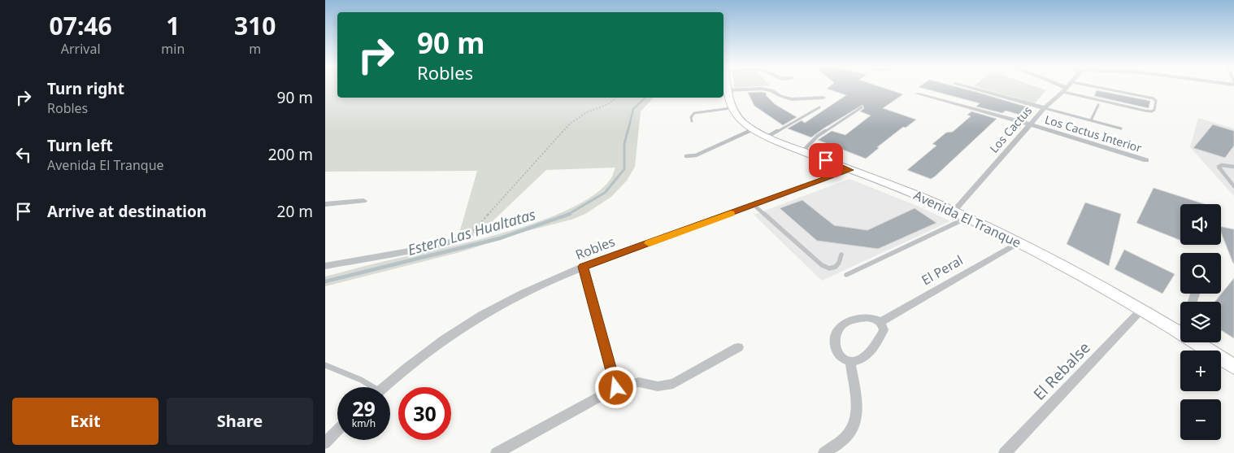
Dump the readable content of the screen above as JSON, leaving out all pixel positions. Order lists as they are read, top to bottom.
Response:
{
  "streets": {
    "street": [
      "Los Cactus",
      "Los Cactus Interior",
      "Avenida El Tranque",
      "Robles",
      "El Peral",
      "El Rebalse"
    ]
  },
  "crossings": [
    ["Los Cactus", "Los Cactus Interior"],
    ["Los Cactus", "Avenida El Tranque"],
    ["Avenida El Tranque", "Robles"],
    ["Avenida El Tranque", "El Peral"],
    ["Avenida El Tranque", "El Rebalse"]
  ],
  "water": ["Estero Las Hualtatas"],
  "page": {
    "eta": [
      "07:46",
      "Arrival",
      "1",
      "min",
      "310",
      "m"
    ],
    "turn": ["90 m", "Robles"],
    "list": [
      {
        "name": "Turn right",
        "note": "Robles",
        "value": "90 m"
      },
      {
        "name": "Turn left",
        "note": "Avenida El Tranque",
        "value": "200 m"
      },
      {
        "name": "Arrive at destination",
        "value": "20 m"
      }
    ],
    "map_buttons": ["+", "−"],
    "speed": "29 km/h",
    "limit": "30",
    "buttons": ["Exit", "Share"]
  }
}
